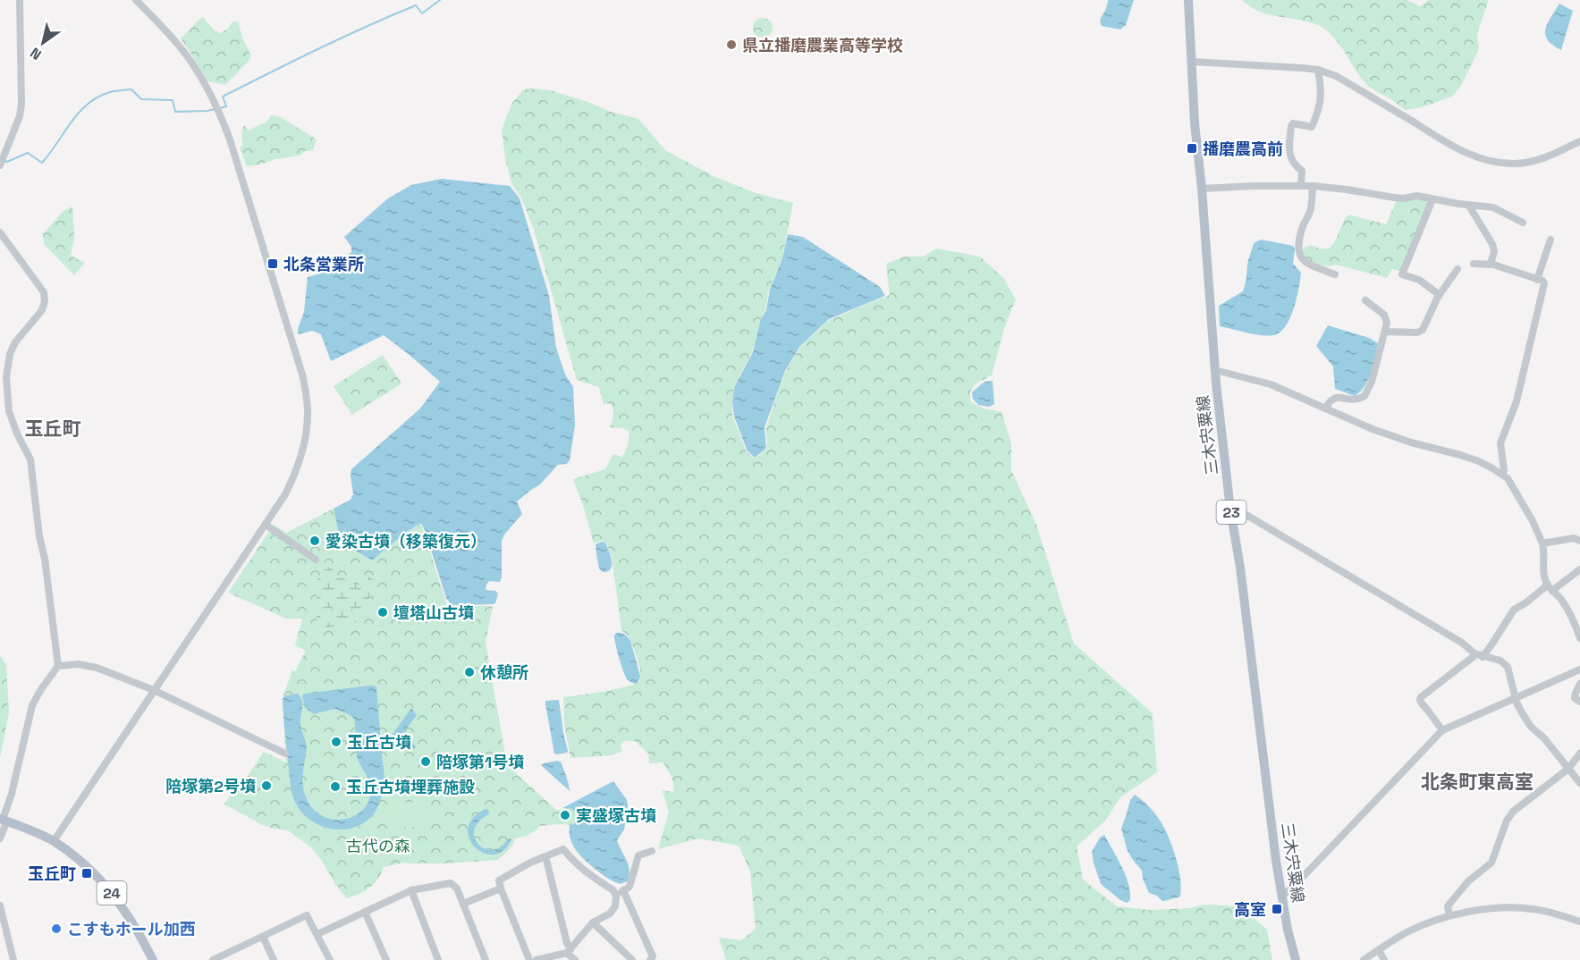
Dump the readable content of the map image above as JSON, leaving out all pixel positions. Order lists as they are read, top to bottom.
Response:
{
  "streets": {
    "main road": ["三木宍粟線", "23", "24"]
  },
  "districts": ["玉丘町", "北条町東高室"],
  "parks": ["古代の森"],
  "places": {
    "other": [
      "県立播磨農業高等学校",
      "愛染古墳（移築復元）",
      "壇塔山古墳",
      "休憩所",
      "玉丘古墳",
      "陪塚第1号墳",
      "陪塚第2号墳",
      "玉丘古墳埋葬施設",
      "実盛塚古墳",
      "こすもホール加西"
    ],
    "transit": [
      "播磨農高前",
      "北条営業所",
      "玉丘町",
      "高室"
    ]
  },
  "north": "bottom left"
}
